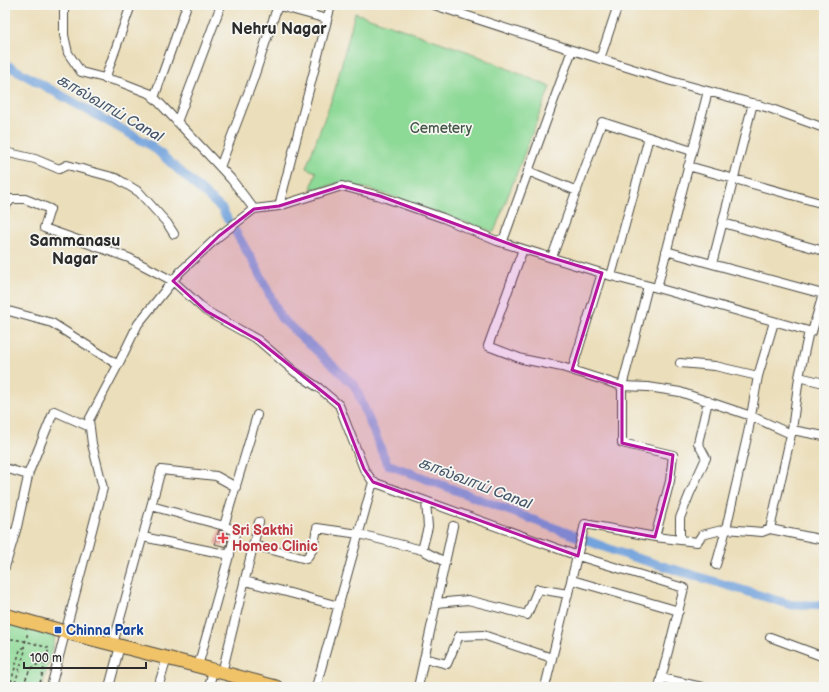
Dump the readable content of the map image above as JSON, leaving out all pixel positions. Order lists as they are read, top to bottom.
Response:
{
  "districts": ["Nehru Nagar", "Sammanasu Nagar"],
  "water": ["கால்வாய் Canal"],
  "parks": ["Cemetery"],
  "places": {
    "health": ["Sri Sakthi Homeo Clinic"],
    "transit": ["Chinna Park"]
  },
  "scale_bar": "100 m"
}
